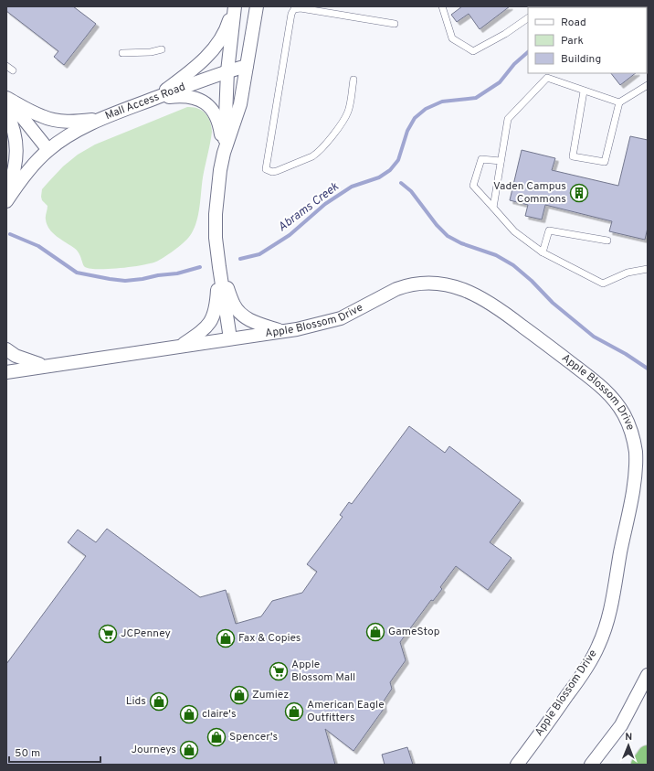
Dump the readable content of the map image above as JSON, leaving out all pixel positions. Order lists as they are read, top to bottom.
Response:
{
  "streets": {
    "street": ["Mall Access Road", "Apple Blossom Drive"]
  },
  "water": ["Abrams Creek"],
  "places": {
    "building": ["Vaden Campus Commons"],
    "shop": [
      "GameStop",
      "Fax & Copies",
      "Zumiez",
      "Lids",
      "American Eagle Outfitters",
      "claire's",
      "Spencer's",
      "Journeys"
    ],
    "supermarket": ["JCPenney", "Apple Blossom Mall"]
  },
  "legend": ["Road", "Park", "Building"],
  "scale_bar": "50 m",
  "north": "top"
}
